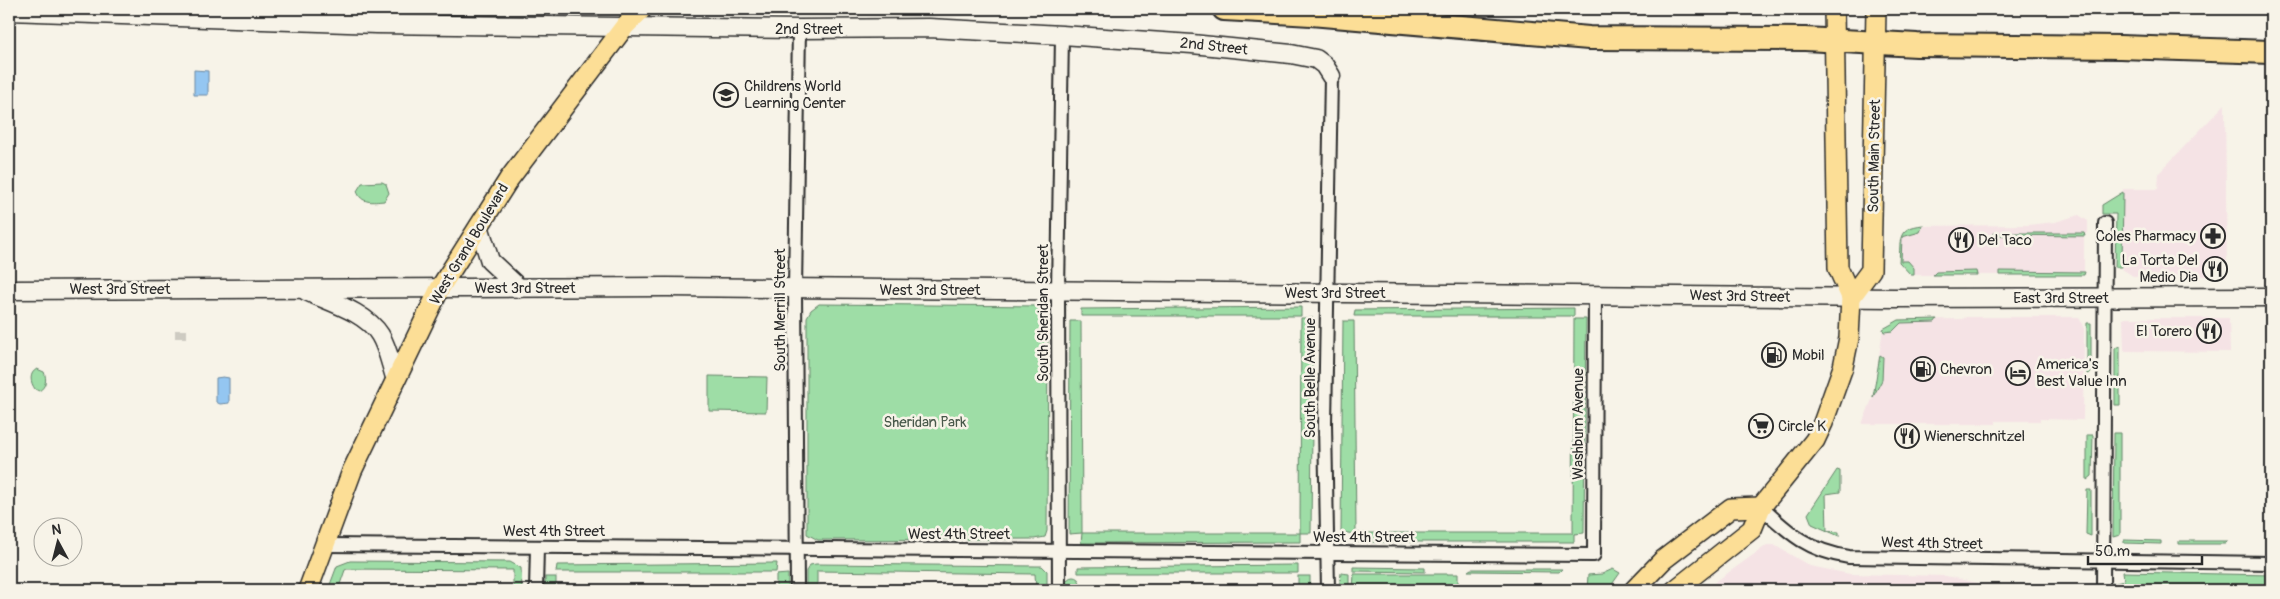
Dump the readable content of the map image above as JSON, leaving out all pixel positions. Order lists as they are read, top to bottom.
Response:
{
  "streets": {
    "main road": ["South Main Street", "West Grand Boulevard"],
    "street": [
      "2nd Street",
      "West 3rd Street",
      "East 3rd Street",
      "South Merrill Street",
      "South Sheridan Street",
      "South Belle Avenue",
      "Washburn Avenue",
      "West 4th Street"
    ]
  },
  "crossings": [
    ["2nd Street", "West Grand Boulevard"],
    ["2nd Street", "South Merrill Street"],
    ["2nd Street", "South Sheridan Street"],
    ["2nd Street", "South Belle Avenue"],
    ["South Main Street", "West 3rd Street"],
    ["South Main Street", "East 3rd Street"],
    ["West Grand Boulevard", "West 3rd Street"],
    ["West Grand Boulevard", "West 4th Street"],
    ["West 3rd Street", "East 3rd Street"],
    ["West 3rd Street", "South Merrill Street"],
    ["West 3rd Street", "South Sheridan Street"],
    ["West 3rd Street", "South Belle Avenue"],
    ["West 3rd Street", "Washburn Avenue"],
    ["South Merrill Street", "West 4th Street"],
    ["South Sheridan Street", "West 4th Street"],
    ["South Belle Avenue", "West 4th Street"],
    ["Washburn Avenue", "West 4th Street"]
  ],
  "parks": ["Sheridan Park"],
  "places": {
    "school or university": ["Childrens World Learning Center"],
    "pharmacy": ["Coles Pharmacy"],
    "restaurant": [
      "Del Taco",
      "La Torta Del Medio Dia",
      "El Torero",
      "Wienerschnitzel"
    ],
    "fuel station": ["Mobil", "Chevron"],
    "hotel": ["America's Best Value Inn"],
    "supermarket": ["Circle K"]
  },
  "scale_bar": "50 m",
  "north": "top"
}
